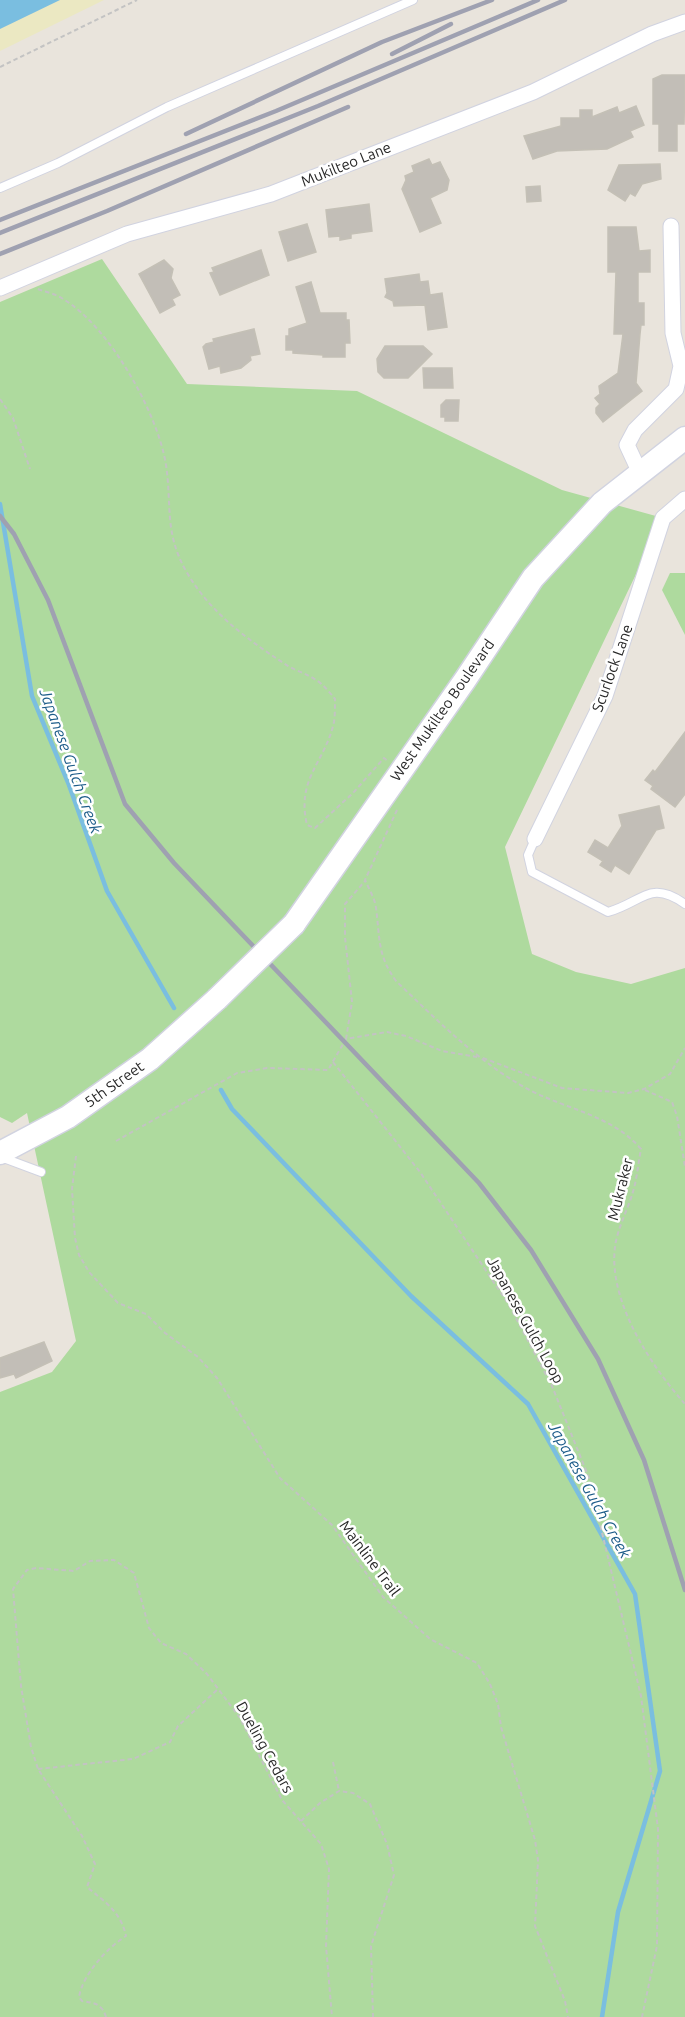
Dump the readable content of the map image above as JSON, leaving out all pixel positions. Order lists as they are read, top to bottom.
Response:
{
  "streets": {
    "main road": ["West Mukilteo Boulevard", "5th Street"],
    "street": ["Mukilteo Lane", "Scurlock Lane"],
    "path": [
      "Mukraker",
      "Japanese Gulch Loop",
      "Mainline Trail",
      "Dueling Cedars"
    ]
  },
  "crossings": [
    ["West Mukilteo Boulevard", "5th Street"]
  ],
  "water": ["Japanese Gulch Creek"]
}
